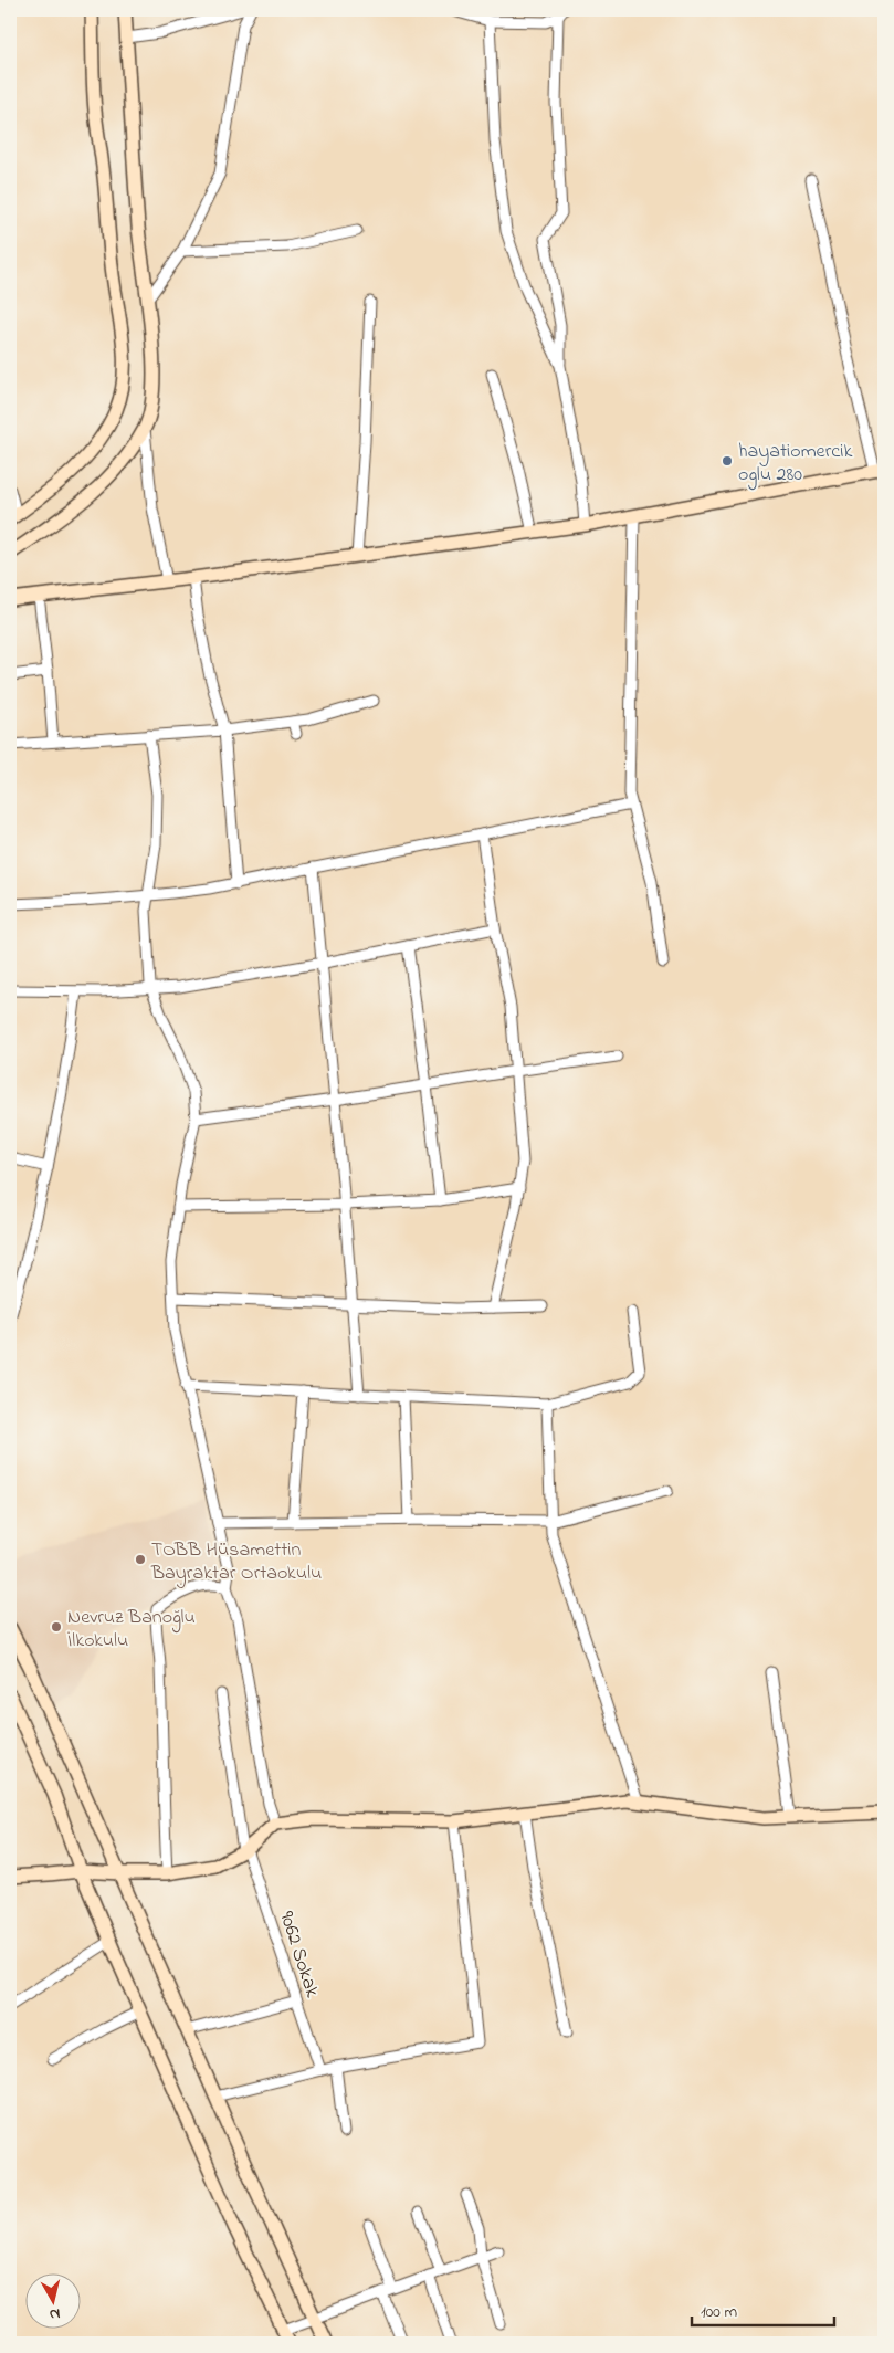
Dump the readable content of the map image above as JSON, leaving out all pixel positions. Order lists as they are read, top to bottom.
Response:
{
  "streets": {
    "street": ["9062 Sokak"]
  },
  "places": ["hayatiomercik oglu 280", "TOBB Hüsamettin Bayraktar Ortaokulu", "Nevruz Banoğlu İlkokulu"],
  "scale_bar": "100 m",
  "north": "bottom"
}
